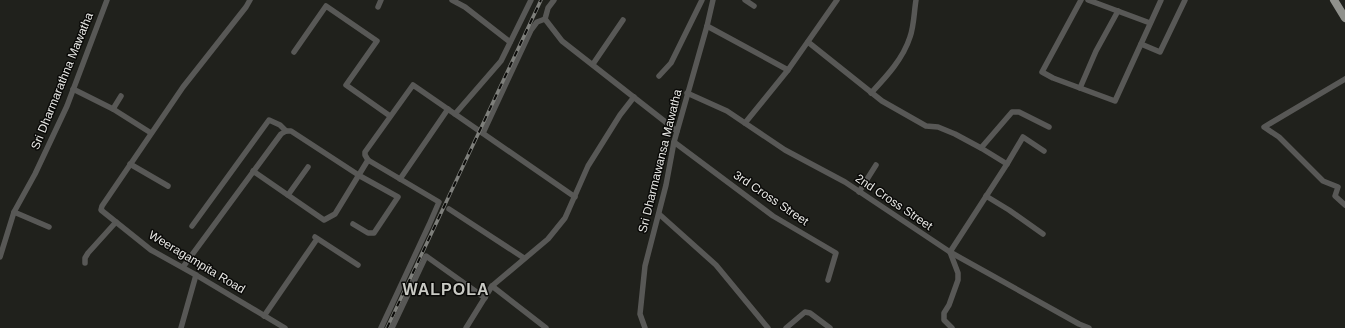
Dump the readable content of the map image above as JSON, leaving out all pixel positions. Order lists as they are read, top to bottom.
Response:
{
  "streets": {
    "street": [
      "Sri Dharmarathna Mawatha",
      "Sri Dharmawansa Mawatha",
      "3rd Cross Street",
      "2nd Cross Street",
      "Weeragampita Road"
    ]
  },
  "crossings": [
    ["Sri Dharmawansa Mawatha", "3rd Cross Street"],
    ["Sri Dharmawansa Mawatha", "2nd Cross Street"]
  ],
  "districts": ["WALPOLA"]
}
